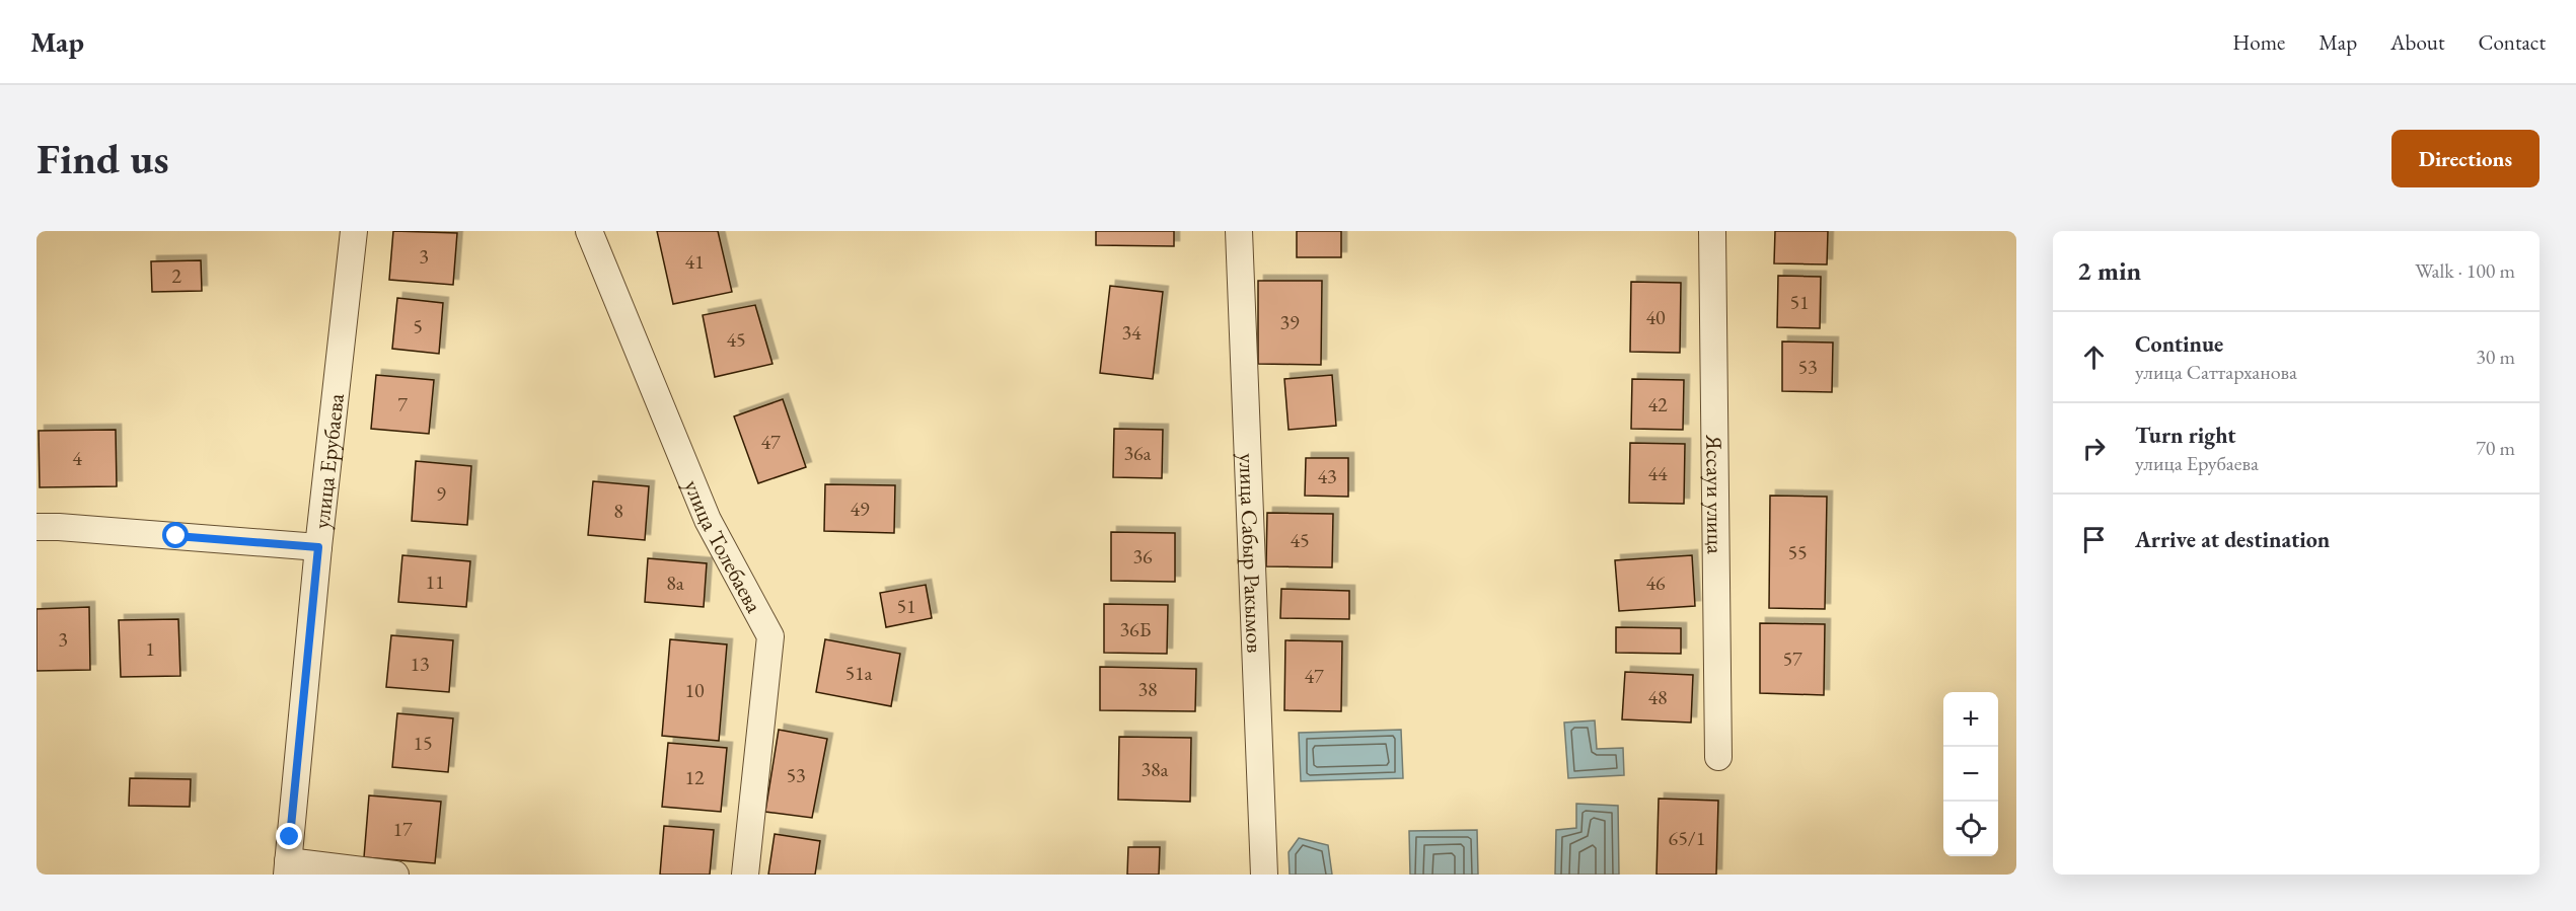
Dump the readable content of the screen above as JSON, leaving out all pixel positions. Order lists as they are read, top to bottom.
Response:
{
  "streets": {
    "street": [
      "улица Ерубаева",
      "Яссауи улица",
      "улица Толебаева",
      "улица Сабыр Ракымов"
    ]
  },
  "house_numbers": [
    "3",
    "41",
    "2",
    "51",
    "40",
    "39",
    "5",
    "34",
    "45",
    "53",
    "7",
    "42",
    "47",
    "36а",
    "4",
    "44",
    "43",
    "9",
    "49",
    "8",
    "45",
    "55",
    "36",
    "11",
    "8а",
    "46",
    "51",
    "36Б",
    "3",
    "1",
    "57",
    "13",
    "51а",
    "47",
    "38",
    "10",
    "48",
    "15",
    "38а",
    "53",
    "12",
    "17",
    "65/1"
  ],
  "page": {
    "header": "Map",
    "nav": [
      "Home",
      "Map",
      "About",
      "Contact"
    ],
    "buttons": "Directions",
    "title": "Find us",
    "heading": ["2 min", "Walk · 100 m"],
    "list": [
      ["Continue", "улица Саттарханова", "30 m"],
      ["Turn right", "улица Ерубаева", "70 m"],
      "Arrive at destination"
    ],
    "map_buttons": ["+", "−"]
  }
}
